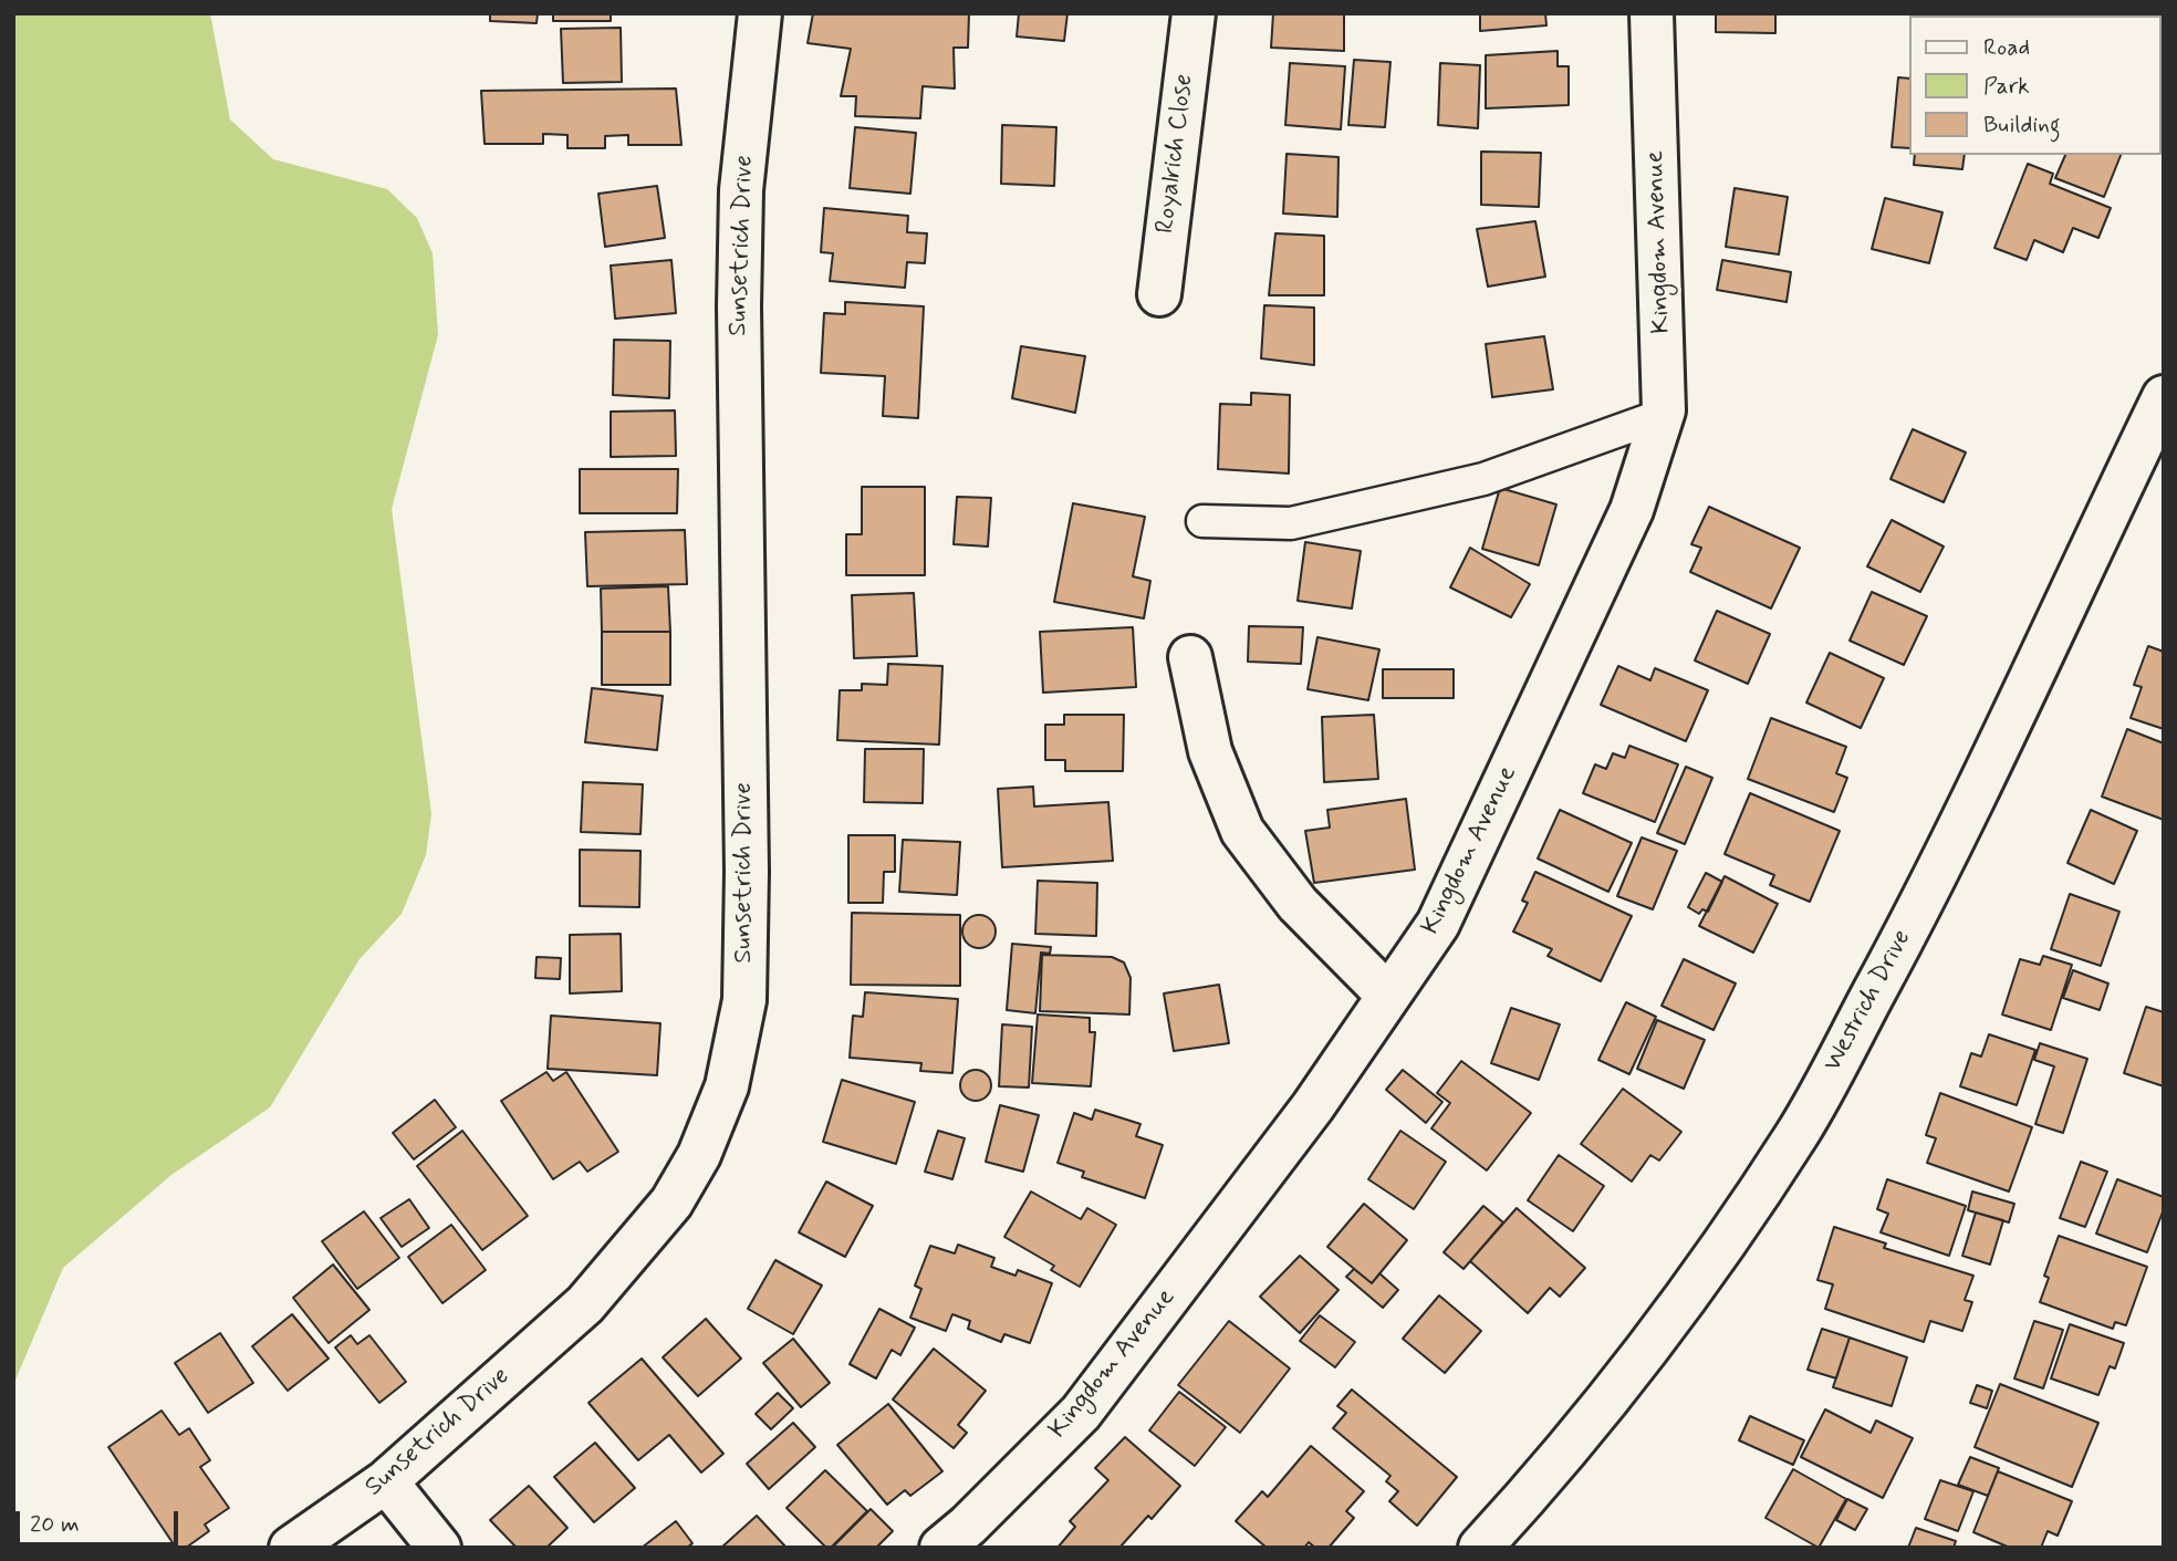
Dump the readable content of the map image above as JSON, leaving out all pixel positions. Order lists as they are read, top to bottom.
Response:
{
  "streets": {
    "street": [
      "Royalrich Close",
      "Kingdom Avenue",
      "Sunsetrich Drive",
      "Westrich Drive"
    ]
  },
  "legend": ["Road", "Park", "Building"],
  "scale_bar": "20 m"
}
